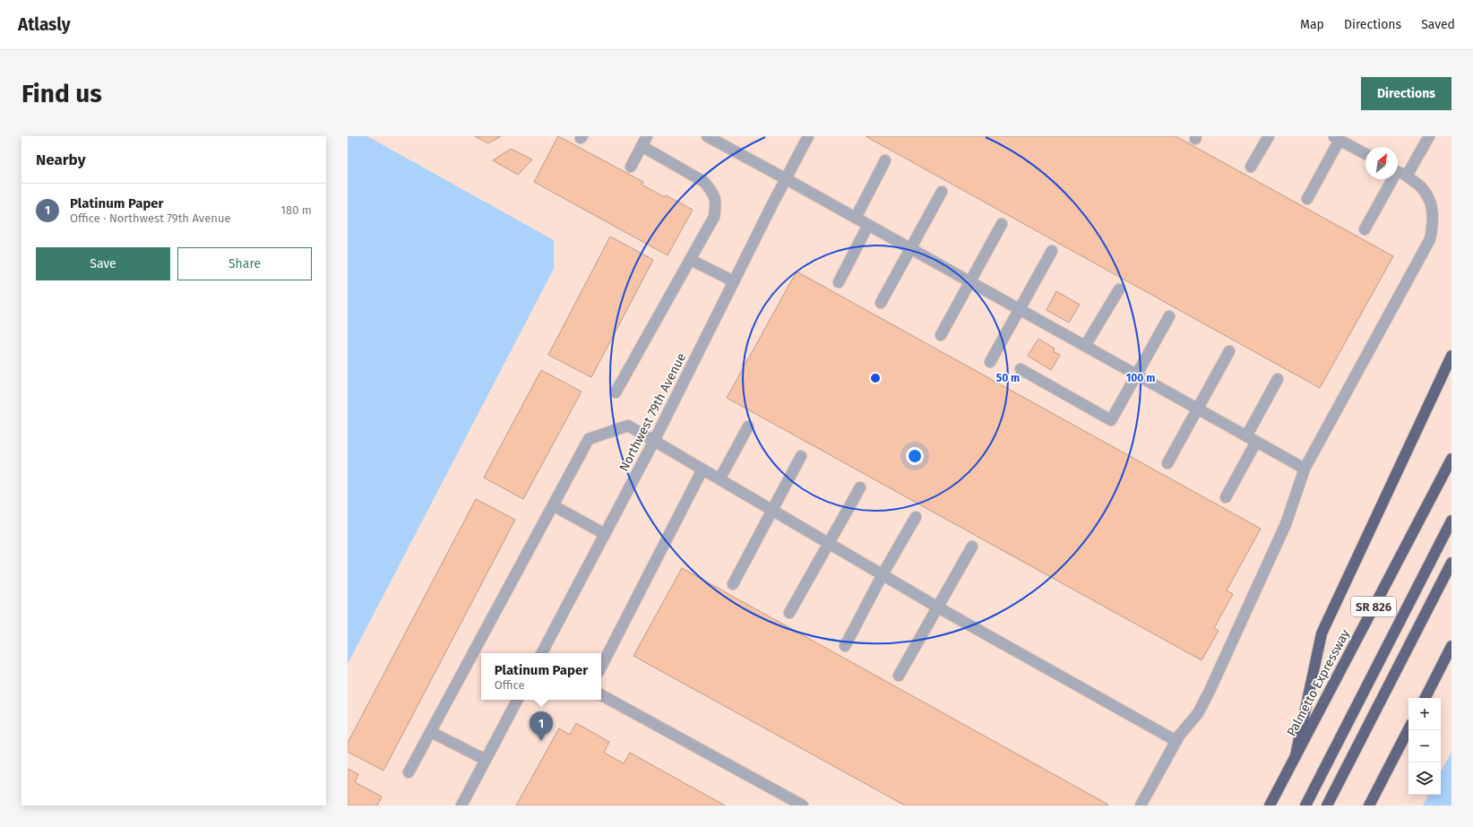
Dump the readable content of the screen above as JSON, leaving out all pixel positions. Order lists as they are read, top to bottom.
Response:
{
  "streets": {
    "highway": ["SR 826", "Palmetto Expressway"],
    "street": ["Northwest 79th Avenue"]
  },
  "north": "top right",
  "page": {
    "header": "Atlasly",
    "nav": ["Map", "Directions", "Saved"],
    "buttons": [
      "Directions",
      ["Save", "Share"]
    ],
    "title": "Find us",
    "heading": "Nearby",
    "list": [
      {
        "mark": "1",
        "name": "Platinum Paper",
        "note": "Office · Northwest 79th Avenue",
        "value": "180 m"
      }
    ],
    "popup": ["Platinum Paper", "Office"],
    "map_buttons": ["+", "−"],
    "pins": "1"
  },
  "rings": ["50 m", "100 m"]
}
